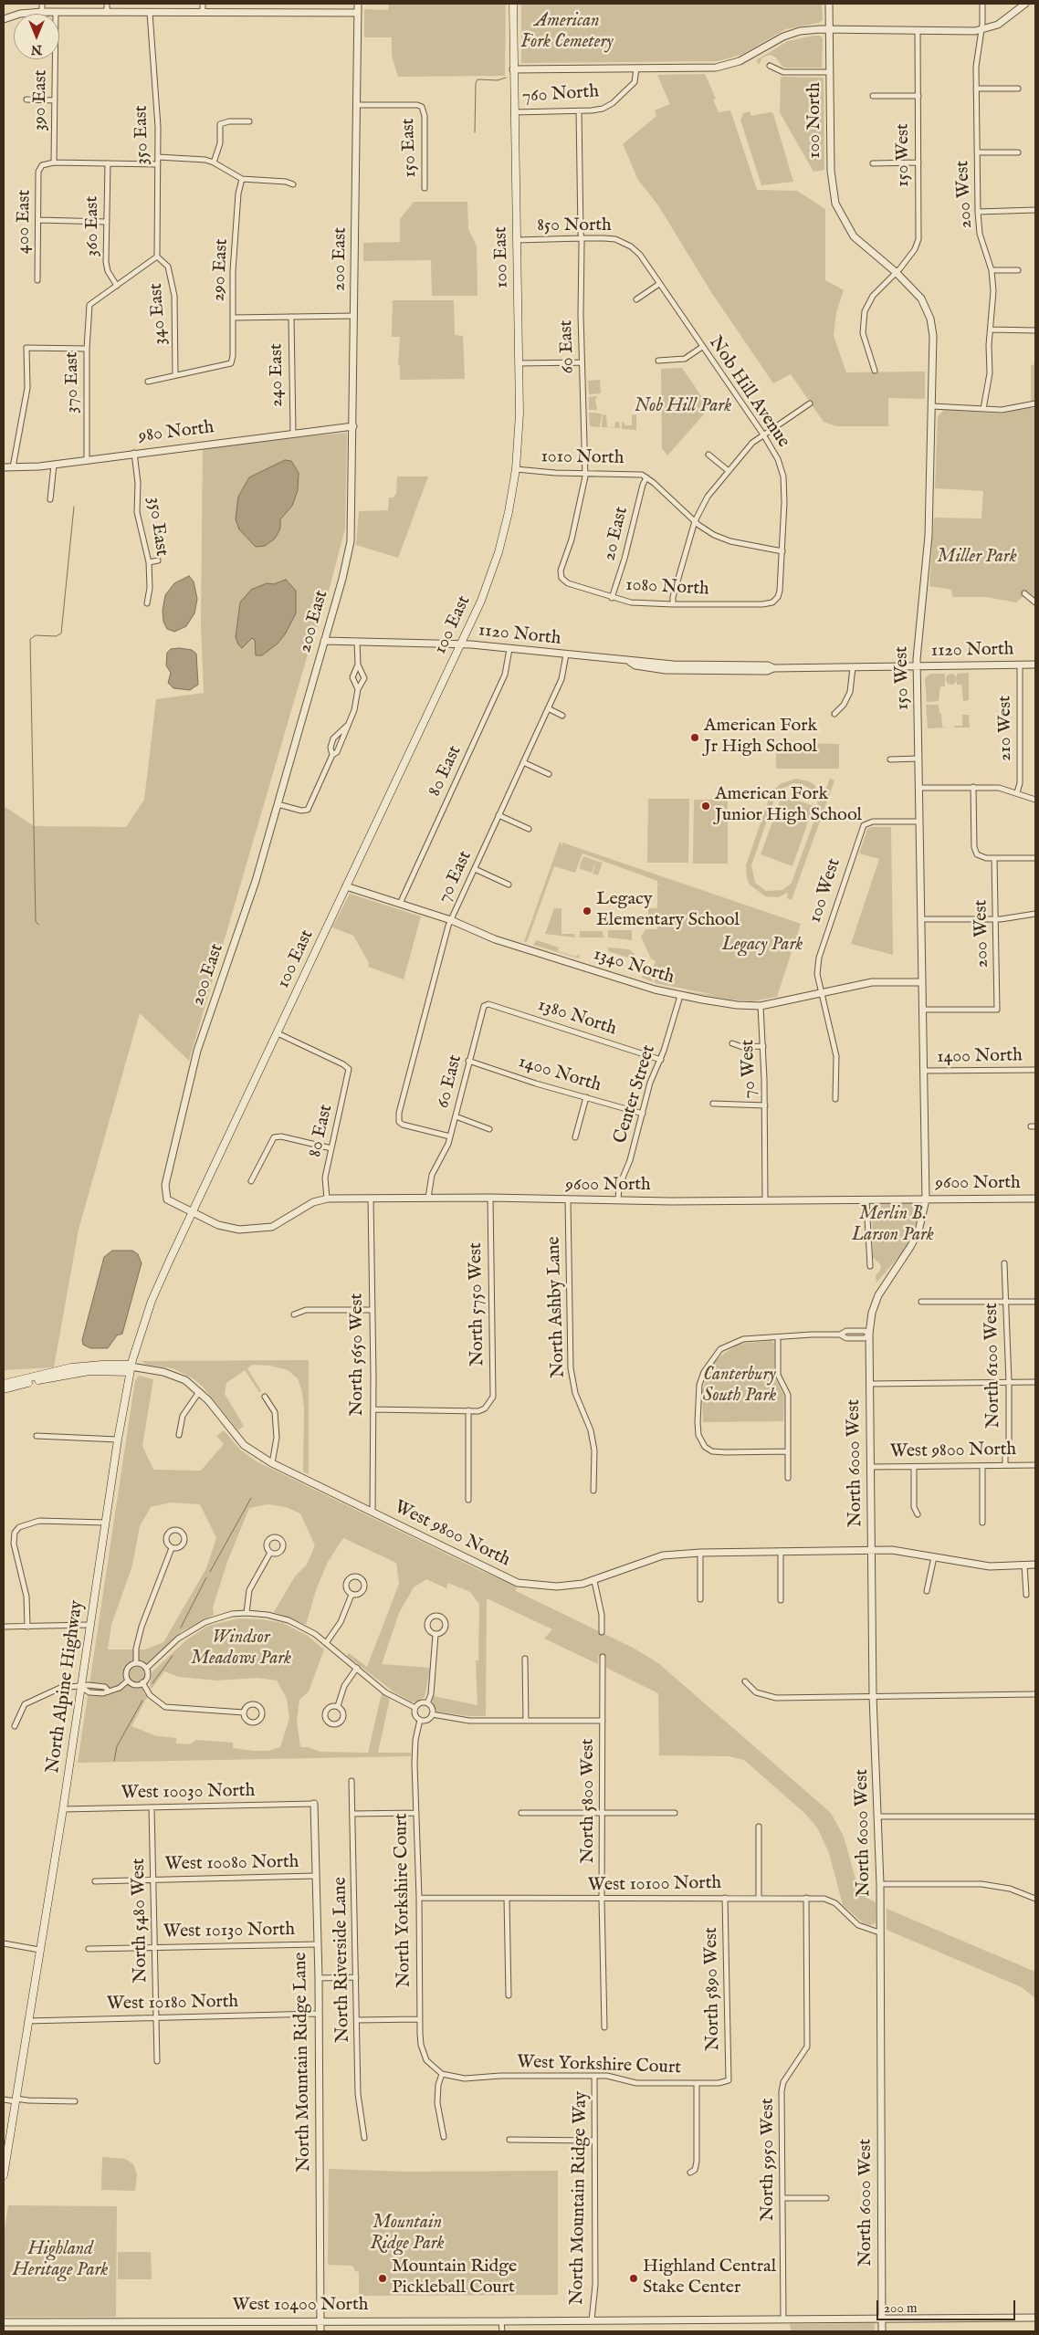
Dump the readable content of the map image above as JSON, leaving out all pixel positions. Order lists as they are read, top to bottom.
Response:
{
  "streets": {
    "main road": ["100 East", "North Alpine Highway"],
    "street": [
      "760 North",
      "390 East",
      "100 North",
      "350 East",
      "150 East",
      "150 West",
      "200 West",
      "400 East",
      "360 East",
      "850 North",
      "200 East",
      "290 East",
      "340 East",
      "60 East",
      "240 East",
      "370 East",
      "Nob Hill Avenue",
      "980 North",
      "1010 North",
      "20 East",
      "1080 North",
      "1120 North",
      "210 West",
      "80 East",
      "70 East",
      "100 West",
      "1340 North",
      "1380 North",
      "1400 North",
      "70 West",
      "Center Street",
      "9600 North",
      "North 5750 West",
      "North Ashby Lane",
      "North 5650 West",
      "North 6100 West",
      "West 9800 North",
      "North 6000 West",
      "West 10030 North",
      "North 5800 West",
      "West 10080 North",
      "West 10100 North",
      "North Yorkshire Court",
      "North 5480 West",
      "West 10130 North",
      "North Riverside Lane",
      "North 5890 West",
      "West 10180 North",
      "North Mountain Ridge Lane",
      "West Yorkshire Court",
      "North 5950 West",
      "North Mountain Ridge Way",
      "West 10400 North"
    ]
  },
  "crossings": [
    ["760 North", "100 East"],
    ["760 North", "60 East"],
    ["390 East", "400 East"],
    ["100 North", "150 West"],
    ["350 East", "340 East"],
    ["350 East", "980 North"],
    ["150 East", "200 East"],
    ["150 West", "200 West"],
    ["150 West", "1120 North"],
    ["150 West", "100 West"],
    ["150 West", "1340 North"],
    ["150 West", "1400 North"],
    ["150 West", "9600 North"],
    ["150 West", "North 6000 West"],
    ["360 East", "370 East"],
    ["850 North", "100 East"],
    ["850 North", "60 East"],
    ["850 North", "Nob Hill Avenue"],
    ["100 East", "200 East"],
    ["100 East", "1010 North"],
    ["100 East", "1120 North"],
    ["100 East", "80 East"],
    ["100 East", "1340 North"],
    ["100 East", "9600 North"],
    ["100 East", "North Alpine Highway"],
    ["200 East", "980 North"],
    ["200 East", "1120 North"],
    ["200 East", "9600 North"],
    ["200 East", "North Alpine Highway"],
    ["290 East", "340 East"],
    ["60 East", "1010 North"],
    ["60 East", "1080 North"],
    ["60 East", "70 East"],
    ["60 East", "1380 North"],
    ["60 East", "1400 North"],
    ["60 East", "9600 North"],
    ["240 East", "980 North"],
    ["370 East", "980 North"],
    ["Nob Hill Avenue", "1080 North"],
    ["1010 North", "20 East"],
    ["20 East", "1080 North"],
    ["1120 North", "210 West"],
    ["1120 North", "80 East"],
    ["1120 North", "70 East"],
    ["80 East", "1340 North"],
    ["80 East", "9600 North"],
    ["70 East", "1340 North"],
    ["100 West", "1340 North"],
    ["1340 North", "70 West"],
    ["1340 North", "Center Street"],
    ["1380 North", "Center Street"],
    ["1400 North", "Center Street"],
    ["70 West", "9600 North"],
    ["Center Street", "9600 North"],
    ["9600 North", "North 5750 West"],
    ["9600 North", "North Ashby Lane"],
    ["9600 North", "North 5650 West"],
    ["9600 North", "North 6000 West"],
    ["9600 North", "North Alpine Highway"],
    ["North 5650 West", "West 9800 North"],
    ["North 6100 West", "West 9800 North"],
    ["West 9800 North", "North 6000 West"],
    ["West 9800 North", "North Alpine Highway"],
    ["North 6000 West", "West 10100 North"],
    ["North 6000 West", "West 10400 North"],
    ["North Alpine Highway", "West 10030 North"],
    ["North Alpine Highway", "West 10180 North"],
    ["West 10030 North", "North 5480 West"],
    ["West 10030 North", "North Mountain Ridge Lane"],
    ["North 5800 West", "West 10100 North"],
    ["West 10080 North", "North 5480 West"],
    ["West 10080 North", "North Mountain Ridge Lane"],
    ["West 10100 North", "North Yorkshire Court"],
    ["West 10100 North", "North 5890 West"],
    ["West 10100 North", "North 5950 West"],
    ["North Yorkshire Court", "West Yorkshire Court"],
    ["North 5480 West", "West 10130 North"],
    ["North 5480 West", "West 10180 North"],
    ["West 10130 North", "North Mountain Ridge Lane"],
    ["North 5890 West", "West Yorkshire Court"],
    ["West 10180 North", "North Mountain Ridge Lane"],
    ["North Mountain Ridge Lane", "West 10400 North"],
    ["West Yorkshire Court", "North Mountain Ridge Way"],
    ["North 5950 West", "West 10400 North"],
    ["North Mountain Ridge Way", "West 10400 North"]
  ],
  "parks": [
    "American Fork Cemetery",
    "Nob Hill Park",
    "Miller Park",
    "Legacy Park",
    "Merlin B. Larson Park",
    "Canterbury South Park",
    "Windsor Meadows Park",
    "Mountain Ridge Park",
    "Highland Heritage Park"
  ],
  "places": [
    "American Fork Jr High School",
    "American Fork Junior High School",
    "Legacy Elementary School",
    "Mountain Ridge Pickleball Court",
    "Highland Central Stake Center"
  ],
  "scale_bar": "200 m",
  "north": "bottom"
}
